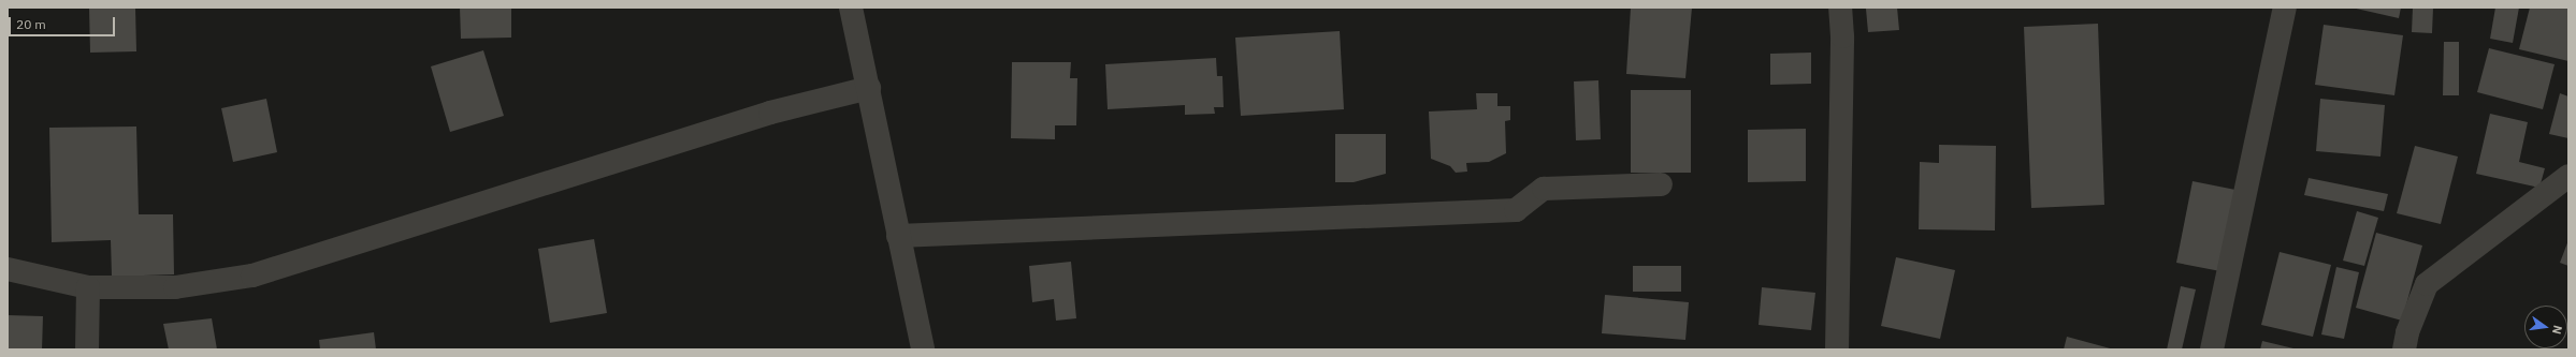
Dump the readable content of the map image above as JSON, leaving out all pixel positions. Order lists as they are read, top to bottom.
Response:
{
  "scale_bar": "20 m",
  "north": "right"
}
